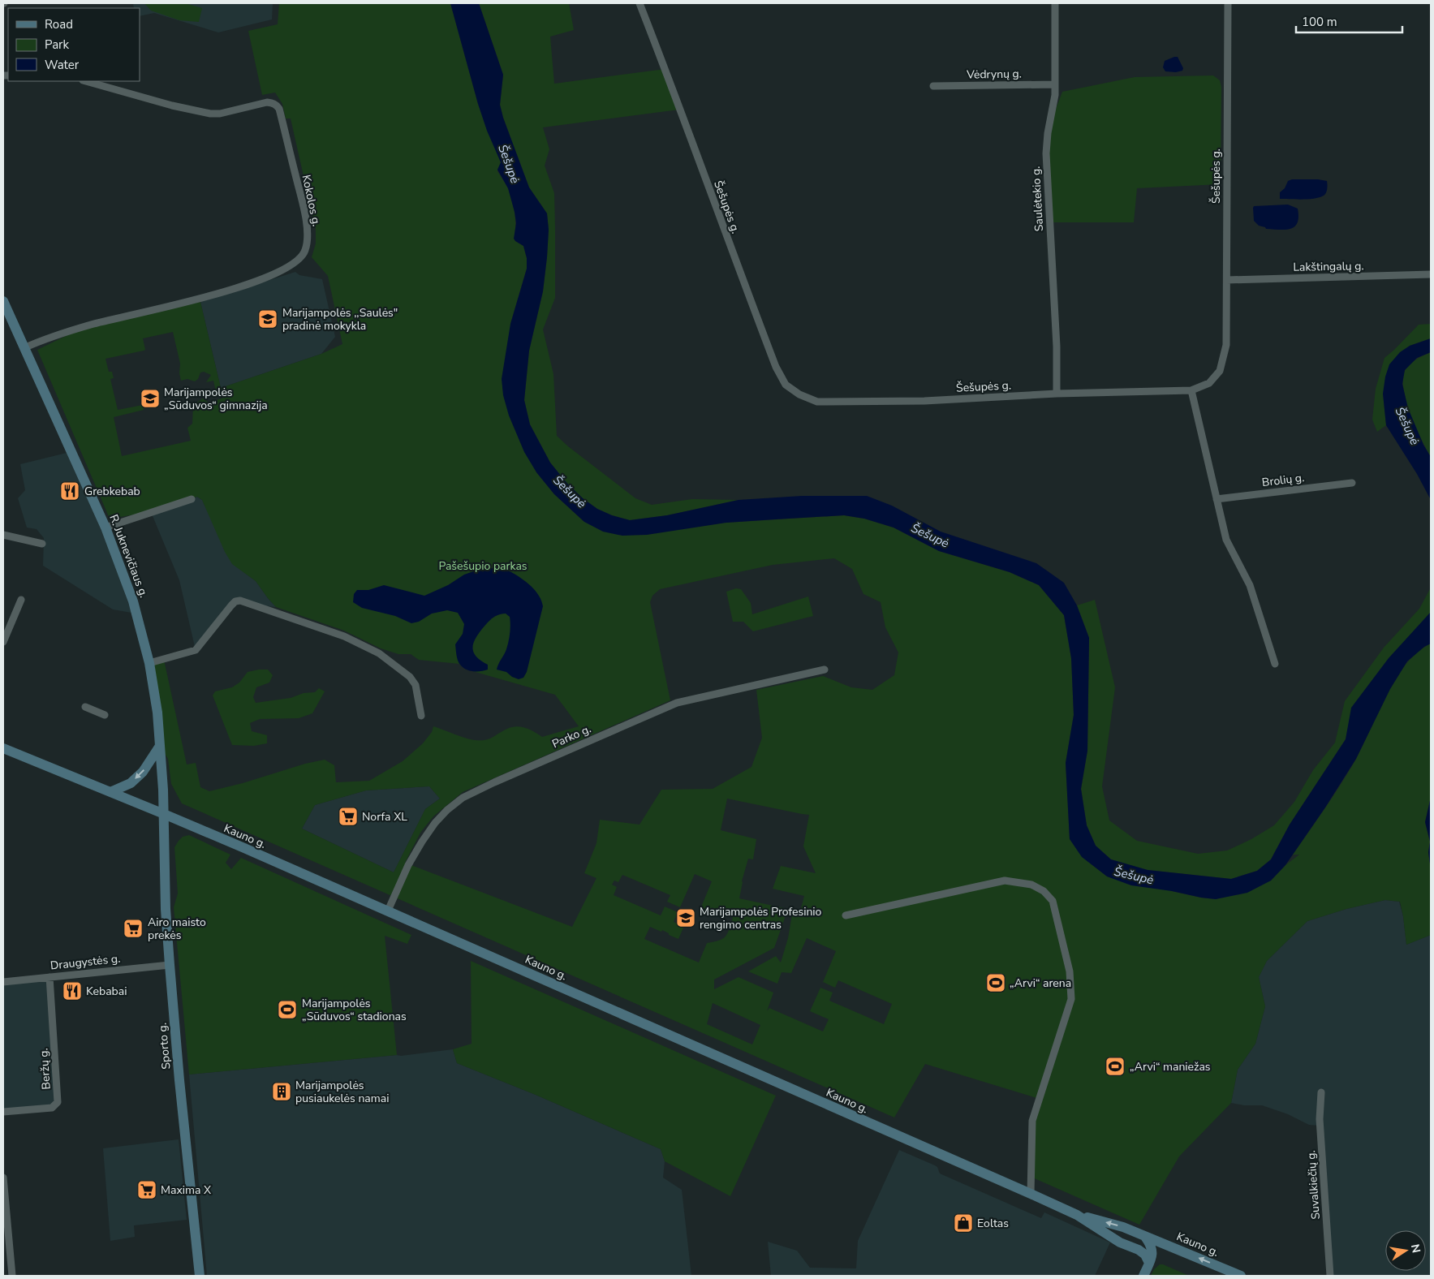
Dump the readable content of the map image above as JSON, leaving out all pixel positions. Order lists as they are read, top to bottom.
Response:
{
  "streets": {
    "main road": ["R. Juknevičiaus g.", "Kauno g.", "Sporto g."],
    "street": [
      "Vėdrynų g.",
      "Šešupės g.",
      "Saulėtekio g.",
      "Kokolos g.",
      "Lakštingalų g.",
      "Brolių g.",
      "Parko g.",
      "Draugystės g.",
      "Beržų g.",
      "Suvalkiečių g."
    ]
  },
  "crossings": [
    ["Vėdrynų g.", "Saulėtekio g."],
    ["Šešupės g.", "Saulėtekio g."],
    ["Šešupės g.", "Lakštingalų g."],
    ["Kokolos g.", "R. Juknevičiaus g."],
    ["R. Juknevičiaus g.", "Kauno g."],
    ["R. Juknevičiaus g.", "Sporto g."],
    ["Parko g.", "Kauno g."],
    ["Kauno g.", "Sporto g."],
    ["Draugystės g.", "Sporto g."],
    ["Draugystės g.", "Beržų g."]
  ],
  "water": ["Šešupė"],
  "parks": ["Pašešupio parkas"],
  "places": {
    "school or university": ["Marijampolės ,,Saulės\" pradinė mokykla", "Marijampolės „Sūduvos“ gimnazija", "Marijampolės Profesinio rengimo centras"],
    "restaurant": ["Grebkebab", "Kebabai"],
    "supermarket": ["Norfa XL", "Airo maisto prekės", "Maxima X"],
    "sports": ["„Arvi“ arena", "Marijampolės „Sūduvos“ stadionas", "„Arvi“ maniežas"],
    "building": ["Marijampolės pusiaukelės namai"],
    "shop": ["Eoltas"]
  },
  "legend": ["Road", "Park", "Water"],
  "scale_bar": "100 m",
  "north": "right"
}
